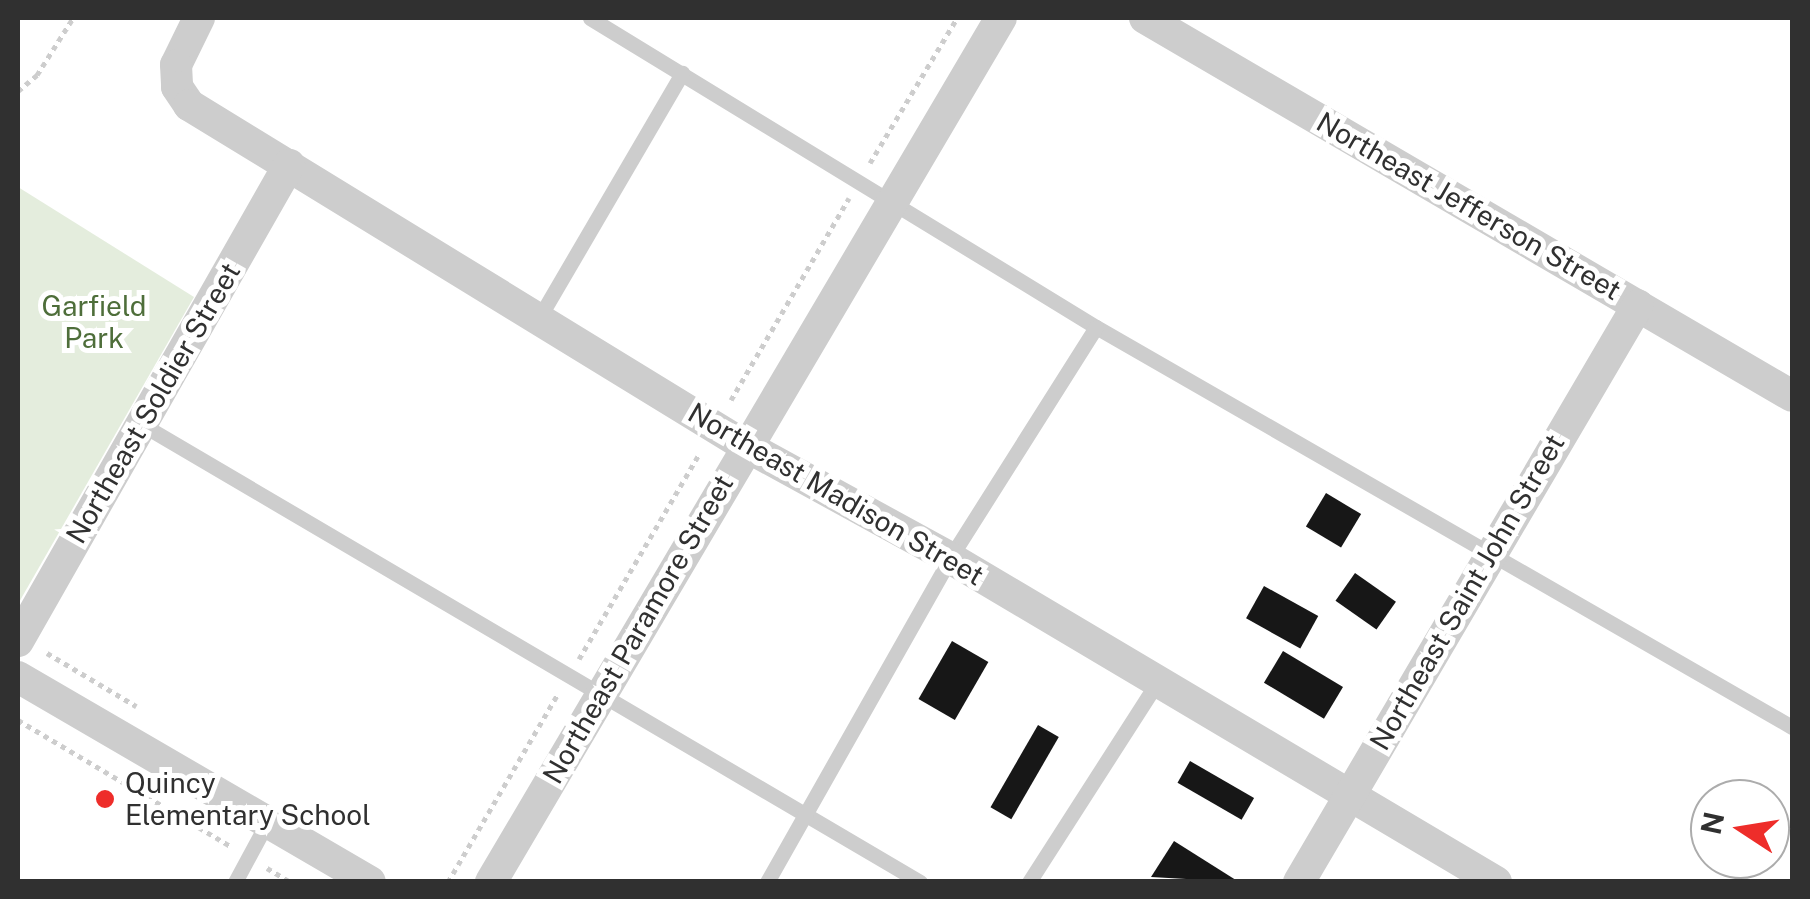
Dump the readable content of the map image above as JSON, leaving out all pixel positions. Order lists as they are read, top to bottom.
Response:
{
  "streets": {
    "street": [
      "Northeast Jefferson Street",
      "Northeast Soldier Street",
      "Northeast Madison Street",
      "Northeast Saint John Street",
      "Northeast Paramore Street"
    ]
  },
  "crossings": [
    ["Northeast Jefferson Street", "Northeast Saint John Street"],
    ["Northeast Soldier Street", "Northeast Madison Street"],
    ["Northeast Madison Street", "Northeast Saint John Street"],
    ["Northeast Madison Street", "Northeast Paramore Street"]
  ],
  "parks": ["Garfield Park"],
  "places": ["Quincy Elementary School"],
  "north": "left"
}
